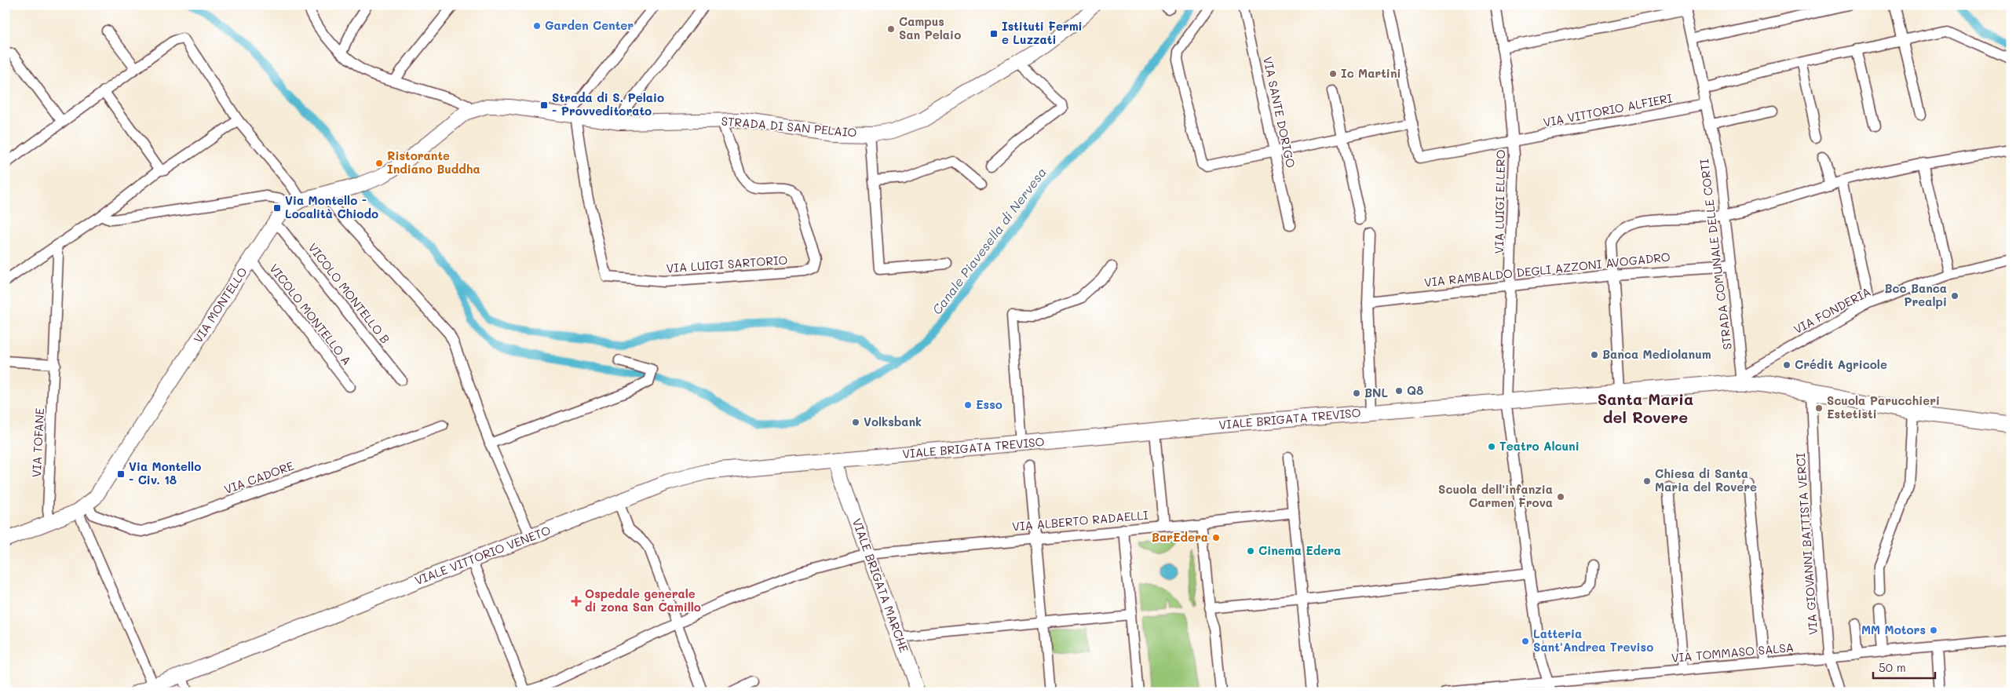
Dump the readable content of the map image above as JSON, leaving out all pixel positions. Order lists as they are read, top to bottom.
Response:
{
  "streets": {
    "main road": ["VIALE BRIGATA TREVISO", "VIALE VITTORIO VENETO"],
    "street": [
      "VIA VITTORIO ALFIERI",
      "VIA SANTE DORIGO",
      "STRADA DI SAN PELAIO",
      "VIA LUIGI ELLERO",
      "STRADA COMUNALE DELLE CORTI",
      "VIA LUIGI SARTORIO",
      "VIA RAMBALDO DEGLI AZZONI AVOGADRO",
      "VICOLO MONTELLO B",
      "VIA MONTELLO",
      "VIA FONDERIA",
      "VICOLO MONTELLO A",
      "VIA TOFANE",
      "VIA CADORE",
      "VIA ALBERTO RADAELLI",
      "VIA GIOVANNI BATTISTA VERCI",
      "VIALE BRIGATA MARCHE",
      "VIA TOMMASO SALSA"
    ]
  },
  "crossings": [
    ["VIA VITTORIO ALFIERI", "VIA LUIGI ELLERO"],
    ["VIA VITTORIO ALFIERI", "STRADA COMUNALE DELLE CORTI"],
    ["STRADA DI SAN PELAIO", "VIA LUIGI SARTORIO"],
    ["VIA LUIGI ELLERO", "VIA RAMBALDO DEGLI AZZONI AVOGADRO"],
    ["VIA LUIGI ELLERO", "VIALE BRIGATA TREVISO"],
    ["VIA LUIGI ELLERO", "VIA TOMMASO SALSA"],
    ["STRADA COMUNALE DELLE CORTI", "VIA RAMBALDO DEGLI AZZONI AVOGADRO"],
    ["STRADA COMUNALE DELLE CORTI", "VIA FONDERIA"],
    ["STRADA COMUNALE DELLE CORTI", "VIALE BRIGATA TREVISO"],
    ["VICOLO MONTELLO B", "VIA MONTELLO"],
    ["VIA MONTELLO", "VICOLO MONTELLO A"],
    ["VIA MONTELLO", "VIA TOFANE"],
    ["VIA MONTELLO", "VIA CADORE"],
    ["VIA FONDERIA", "VIALE BRIGATA TREVISO"],
    ["VIALE BRIGATA TREVISO", "VIA GIOVANNI BATTISTA VERCI"],
    ["VIALE BRIGATA TREVISO", "VIALE VITTORIO VENETO"],
    ["VIALE BRIGATA TREVISO", "VIALE BRIGATA MARCHE"],
    ["VIA ALBERTO RADAELLI", "VIALE BRIGATA MARCHE"],
    ["VIA GIOVANNI BATTISTA VERCI", "VIA TOMMASO SALSA"],
    ["VIALE VITTORIO VENETO", "VIALE BRIGATA MARCHE"]
  ],
  "districts": ["Santa Maria del Rovere"],
  "water": ["Canale Piavesella di Nervesa"],
  "places": {
    "other": [
      "Garden Center",
      "Campus San Pelaio",
      "Ic Martini",
      "Ristorante Indiano Buddha",
      "Bcc Banca Prealpi",
      "Banca Mediolanum",
      "Crédit Agricole",
      "Q8",
      "BNL",
      "Esso",
      "Scuola Parucchieri Estetisti",
      "Volksbank",
      "Teatro Alcuni",
      "Chiesa di Santa Maria del Rovere",
      "Scuola dell'infanzia Carmen Frova",
      "BarEdera",
      "Cinema Edera",
      "MM Motors",
      "Latteria Sant'Andrea Treviso"
    ],
    "transit": [
      "Istituti Fermi e Luzzati",
      "Strada di S. Pelaio - Provveditorato",
      "Via Montello - Località Chiodo",
      "Via Montello - Civ. 18"
    ],
    "health": ["Ospedale generale di zona San Camillo"]
  },
  "scale_bar": "50 m"
}
